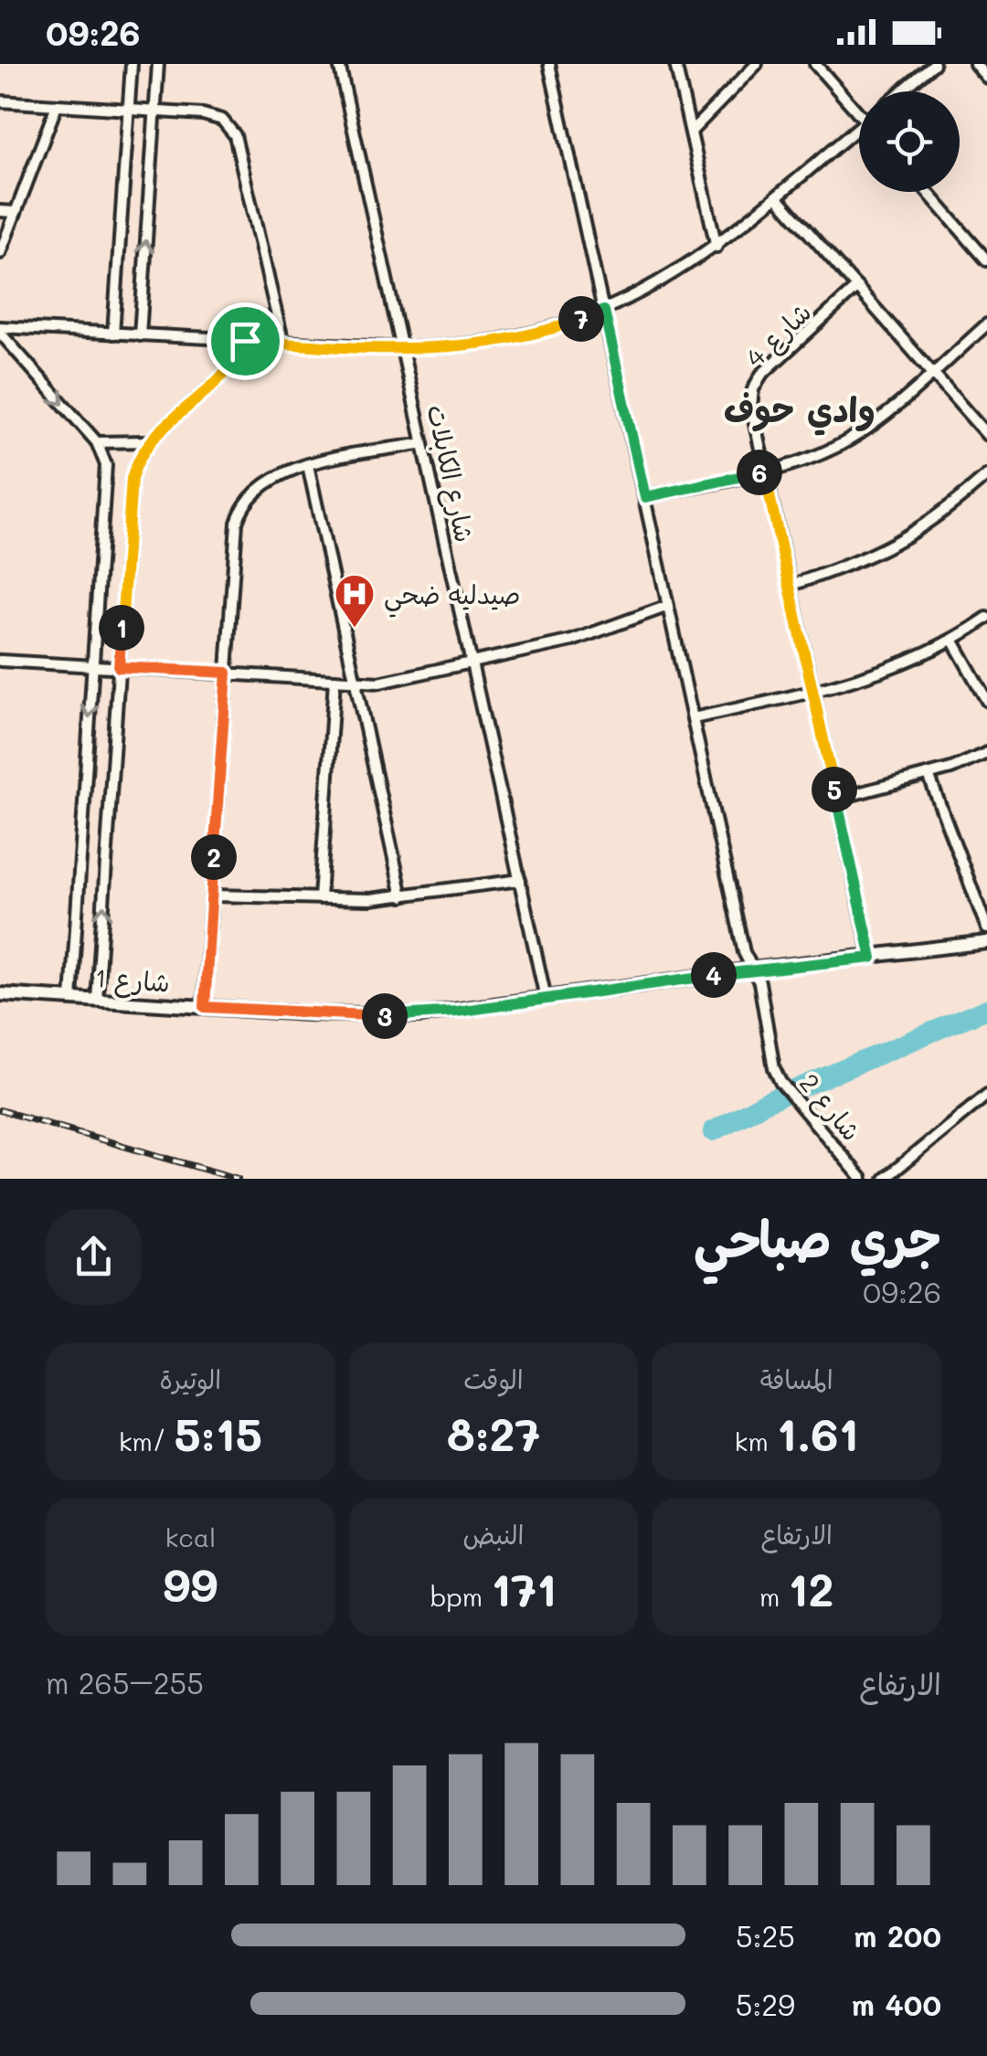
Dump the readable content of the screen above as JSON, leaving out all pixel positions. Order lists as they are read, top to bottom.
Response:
{
  "streets": {
    "street": [
      "شارع 4",
      "شارع الكابلات",
      "شارع 1",
      "شارع 2"
    ]
  },
  "crossings": [
    ["شارع الكابلات", "شارع 1"],
    ["شارع 1", "شارع 2"]
  ],
  "districts": ["وادي حوف"],
  "places": {
    "hospital": ["صيدليه ضحي"]
  },
  "page": {
    "status": "09:26",
    "pins": [
      "7",
      "6",
      "1",
      "5",
      "2",
      "4",
      "3"
    ],
    "heading": ["جري صباحي", "09:26"],
    "stats": [
      ["المسافة", "1.61 km"],
      ["الوقت", "8:27"],
      ["الوتيرة", "5:15 /km"],
      ["الارتفاع", "12 m"],
      ["النبض", "171 bpm"],
      ["kcal", "99"]
    ],
    "chart": ["الارتفاع", "255–265 m"],
    "list": [
      {
        "name": "200 m",
        "note": "5:25"
      },
      {
        "name": "400 m",
        "note": "5:29"
      }
    ]
  }
}
